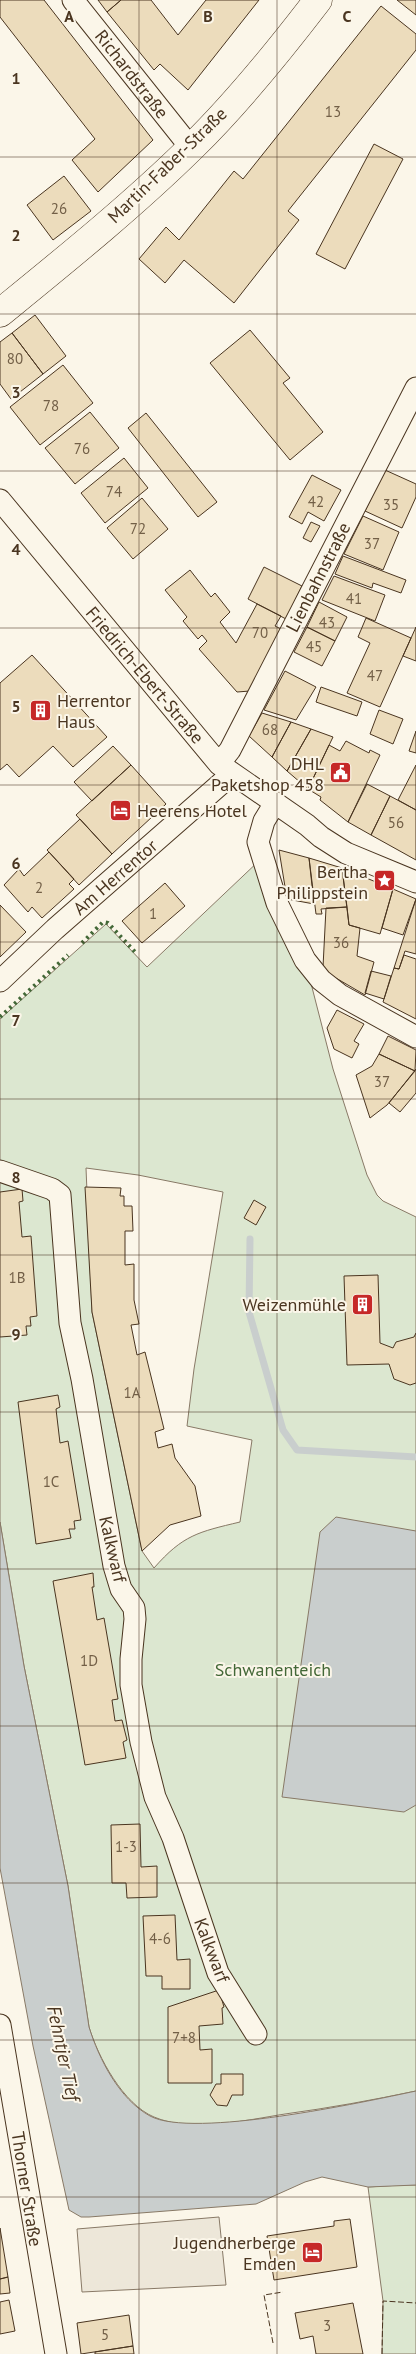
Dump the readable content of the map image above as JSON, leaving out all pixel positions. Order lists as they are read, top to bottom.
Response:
{
  "streets": {
    "street": [
      "Richardstraße",
      "Martin-Faber-Straße",
      "Lienbahnstraße",
      "Friedrich-Ebert-Straße",
      "Am Herrentor",
      "Kalkwarf",
      "Thorner Straße"
    ]
  },
  "crossings": [
    ["Richardstraße", "Martin-Faber-Straße"],
    ["Lienbahnstraße", "Friedrich-Ebert-Straße"],
    ["Lienbahnstraße", "Am Herrentor"],
    ["Friedrich-Ebert-Straße", "Am Herrentor"]
  ],
  "water": ["Fehntjer Tief"],
  "parks": ["Schwanenteich"],
  "places": {
    "building": ["Herrentor Haus", "Weizenmühle"],
    "public building": ["DHL Paketshop 458"],
    "hotel": ["Heerens Hotel", "Jugendherberge Emden"],
    "place": ["Bertha Philippstein"]
  },
  "house_numbers": [
    "13",
    "26",
    "80",
    "78",
    "76",
    "74",
    "42",
    "35",
    "72",
    "37",
    "41",
    "43",
    "70",
    "45",
    "47",
    "68",
    "56",
    "2",
    "1",
    "36",
    "37",
    "1B",
    "1A",
    "1C",
    "1D",
    "1-3",
    "4-6",
    "7+8",
    "3",
    "5"
  ],
  "grid": {
    "columns": ["A", "B", "C"],
    "rows": [
      "1",
      "2",
      "3",
      "4",
      "5",
      "6",
      "7",
      "8",
      "9"
    ]
  }
}
